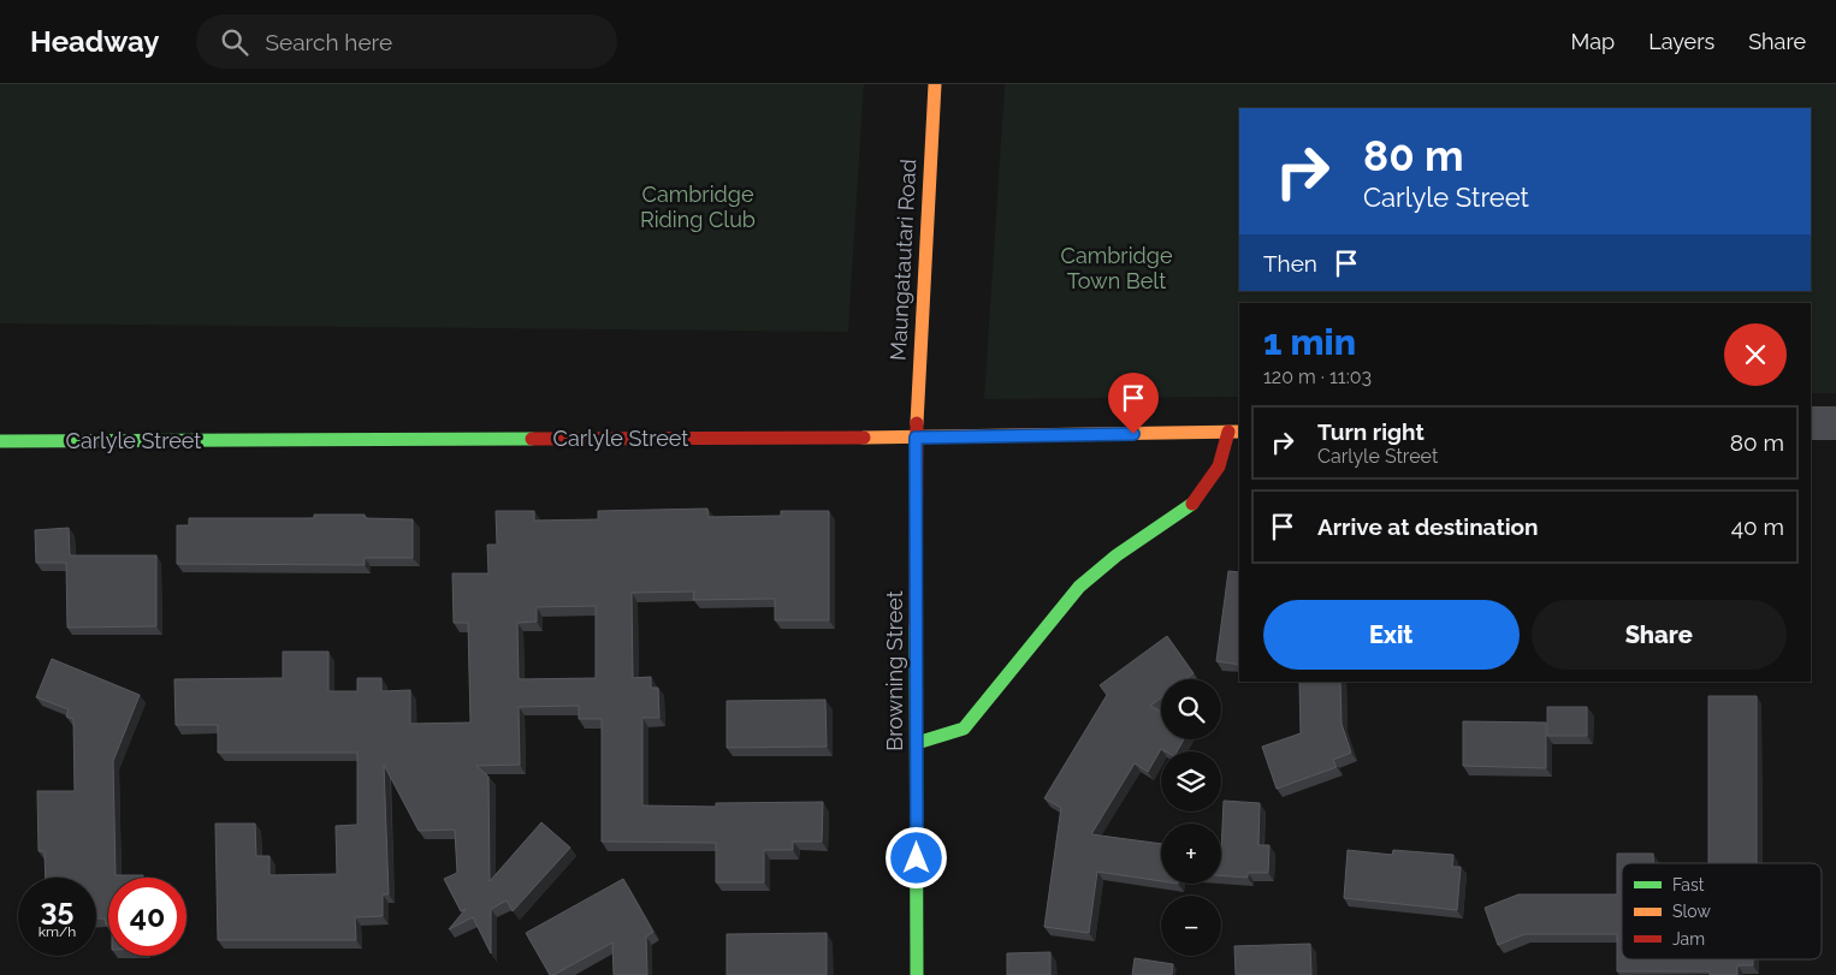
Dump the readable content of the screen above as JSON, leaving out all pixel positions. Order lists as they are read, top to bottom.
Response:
{
  "streets": {
    "street": ["Maungatautari Road", "Carlyle Street", "Browning Street"]
  },
  "crossings": [
    ["Maungatautari Road", "Carlyle Street"],
    ["Maungatautari Road", "Browning Street"],
    ["Carlyle Street", "Browning Street"]
  ],
  "parks": ["Cambridge Riding Club", "Cambridge Town Belt"],
  "legend": ["Fast", "Slow", "Jam"],
  "page": {
    "header": "Headway",
    "search": "Search here",
    "nav": ["Map", "Layers", "Share"],
    "turn": ["80 m", "Carlyle Street"],
    "then": "Then",
    "heading": ["1 min", "120 m · 11:03"],
    "list": [
      {
        "name": "Turn right",
        "note": "Carlyle Street",
        "value": "80 m"
      },
      {
        "name": "Arrive at destination",
        "value": "40 m"
      }
    ],
    "buttons": ["Exit", "Share"],
    "map_buttons": ["+", "−"],
    "speed": "35 km/h",
    "limit": "40"
  }
}
